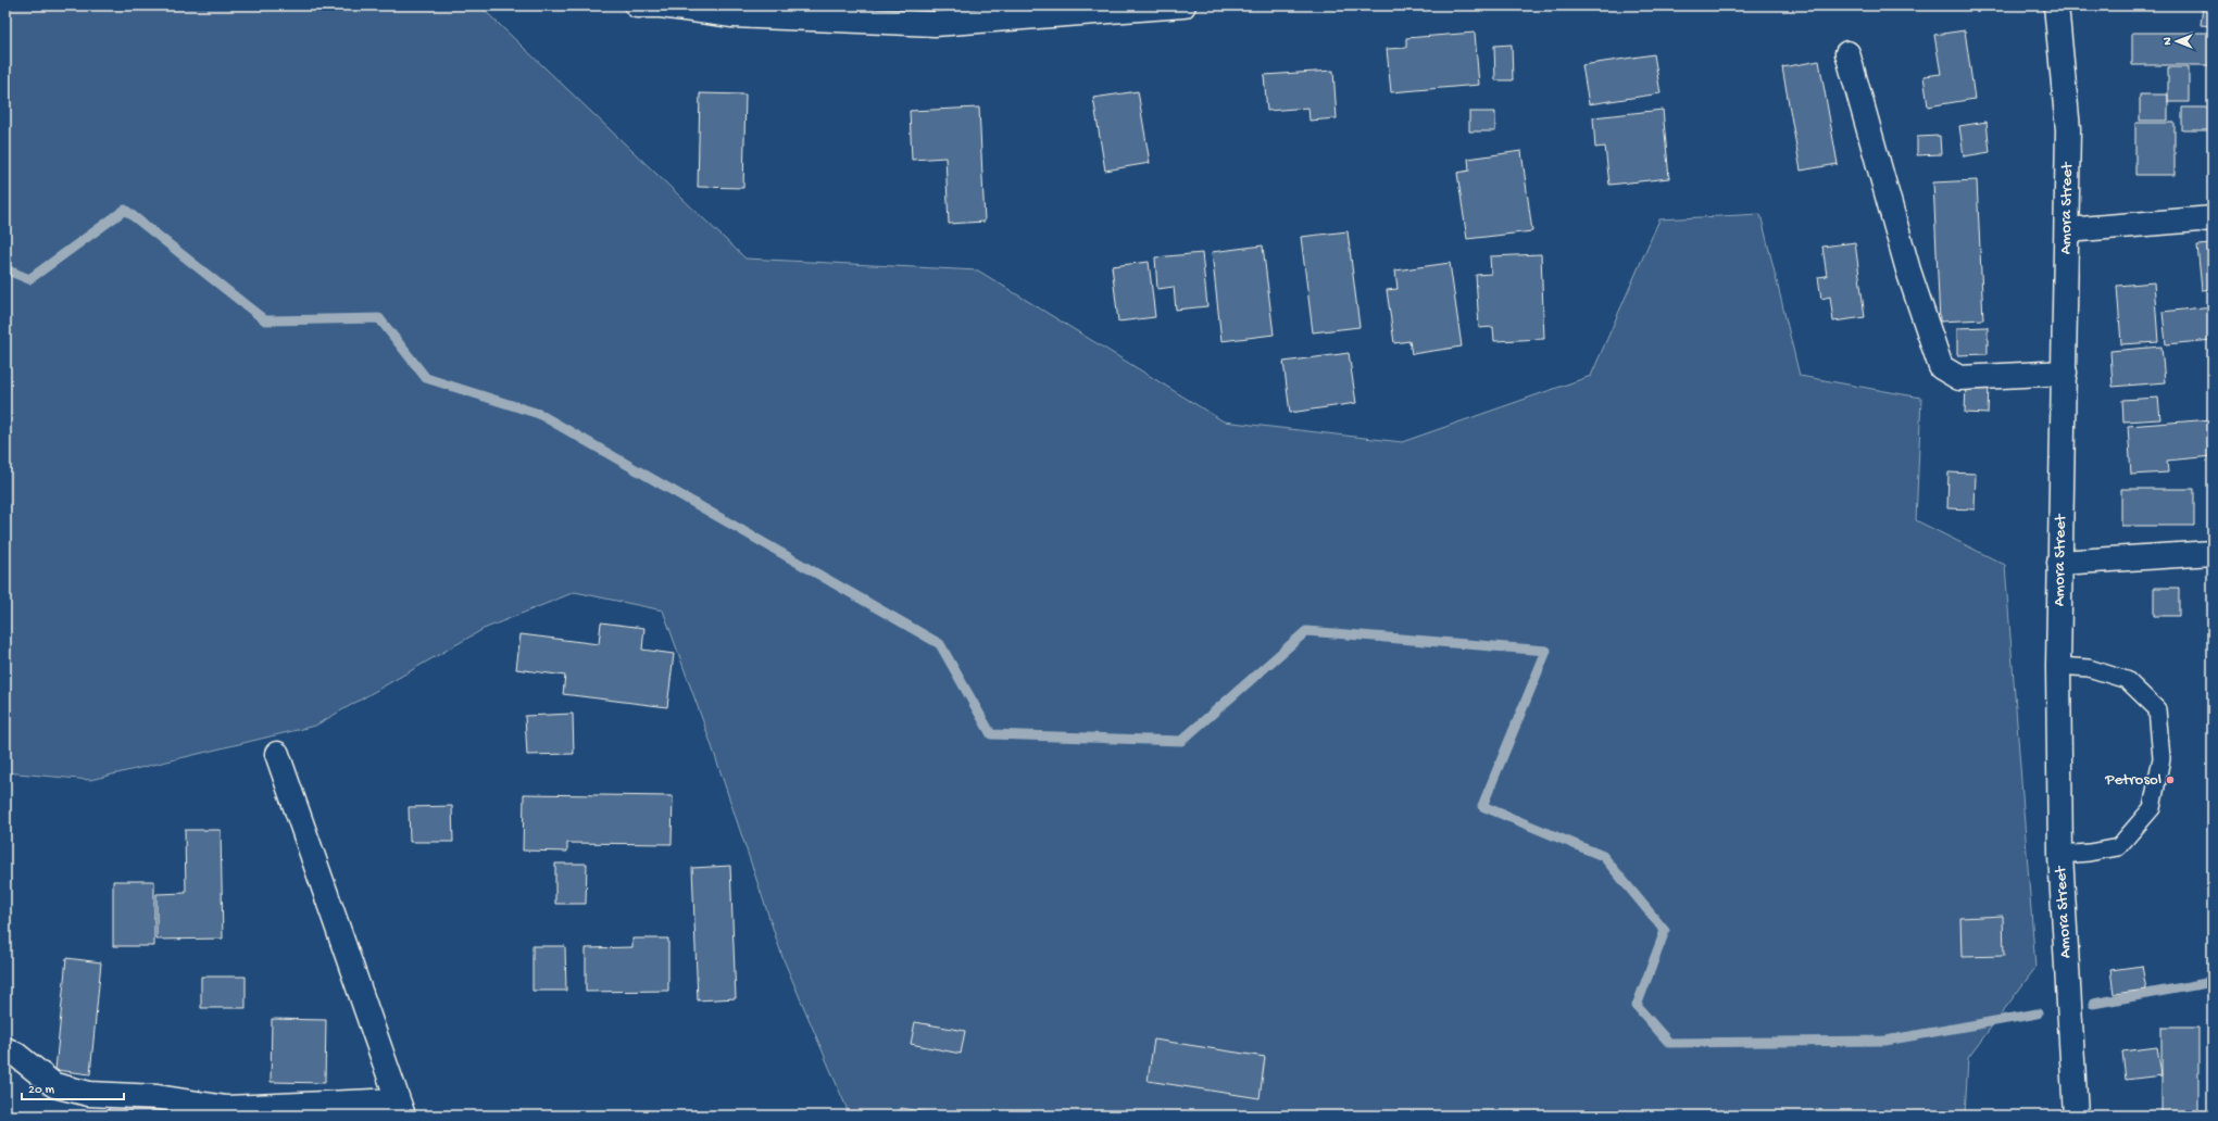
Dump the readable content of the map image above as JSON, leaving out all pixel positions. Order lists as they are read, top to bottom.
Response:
{
  "streets": {
    "street": ["Amora Street"]
  },
  "places": ["Petrosol"],
  "scale_bar": "20 m",
  "north": "left"
}
